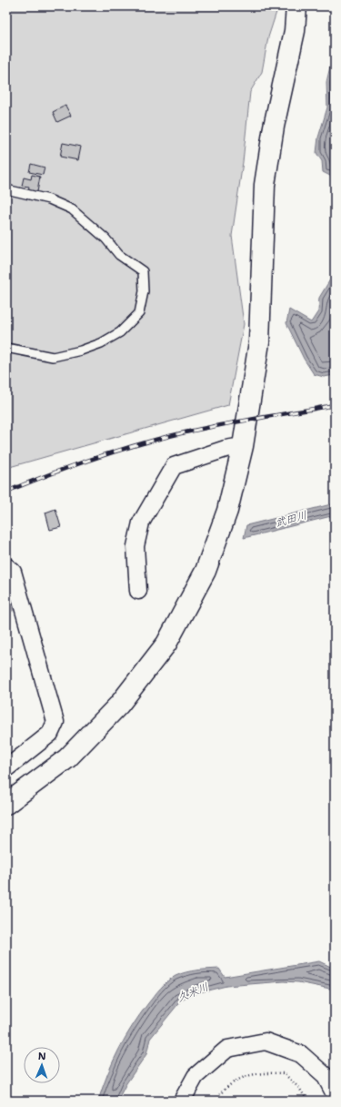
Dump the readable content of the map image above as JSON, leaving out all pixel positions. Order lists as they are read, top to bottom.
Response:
{
  "water": ["武田川", "久米川"],
  "north": "top"
}
